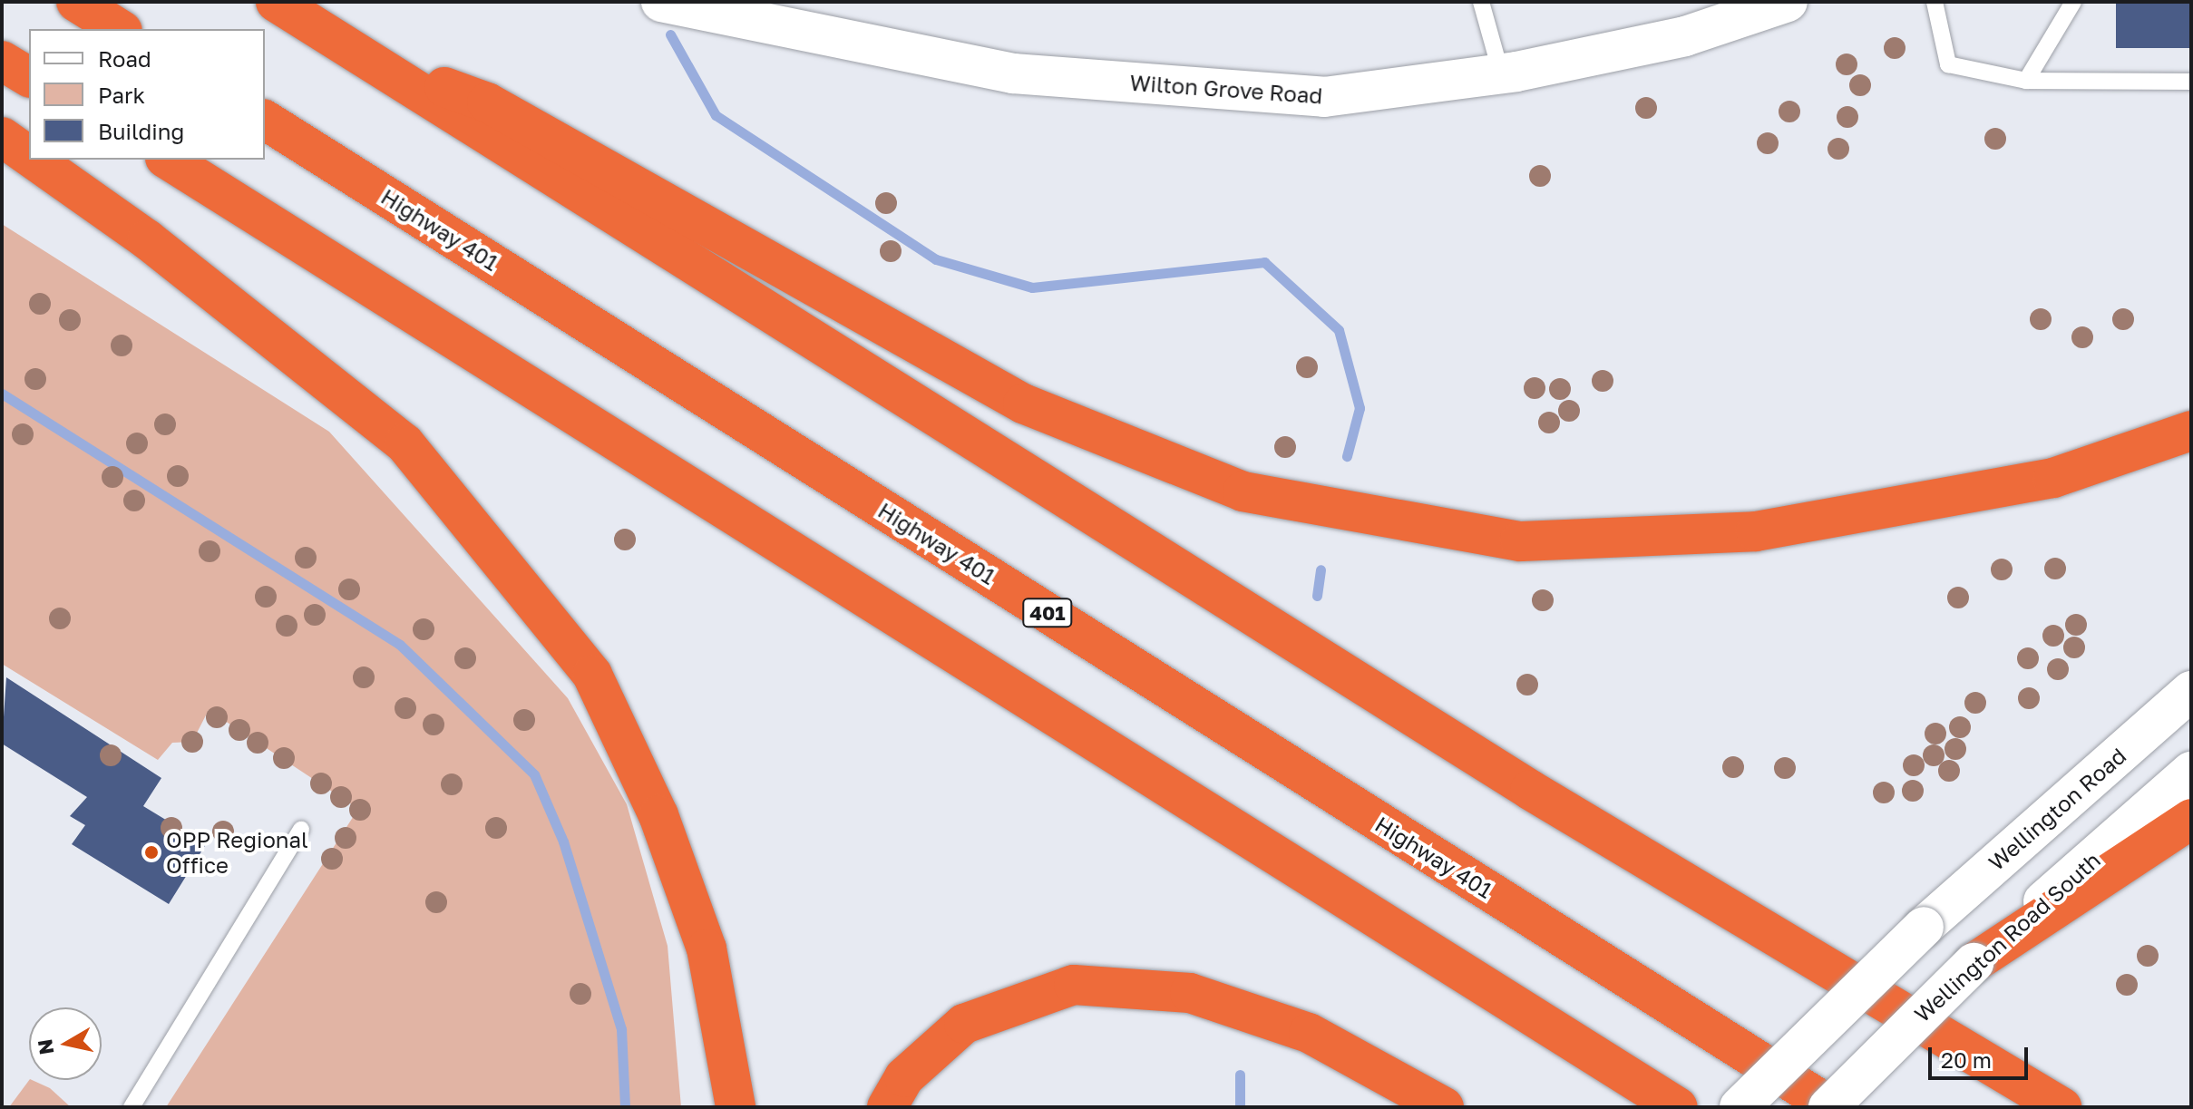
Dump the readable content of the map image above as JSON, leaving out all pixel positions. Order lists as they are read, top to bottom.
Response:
{
  "streets": {
    "highway": ["Highway 401", "401"],
    "main road": ["Wilton Grove Road", "Wellington Road", "Wellington Road South"]
  },
  "crossings": [
    ["Highway 401", "Wellington Road South"]
  ],
  "places": ["OPP Regional Office"],
  "legend": ["Road", "Park", "Building"],
  "scale_bar": "20 m",
  "north": "left"
}
